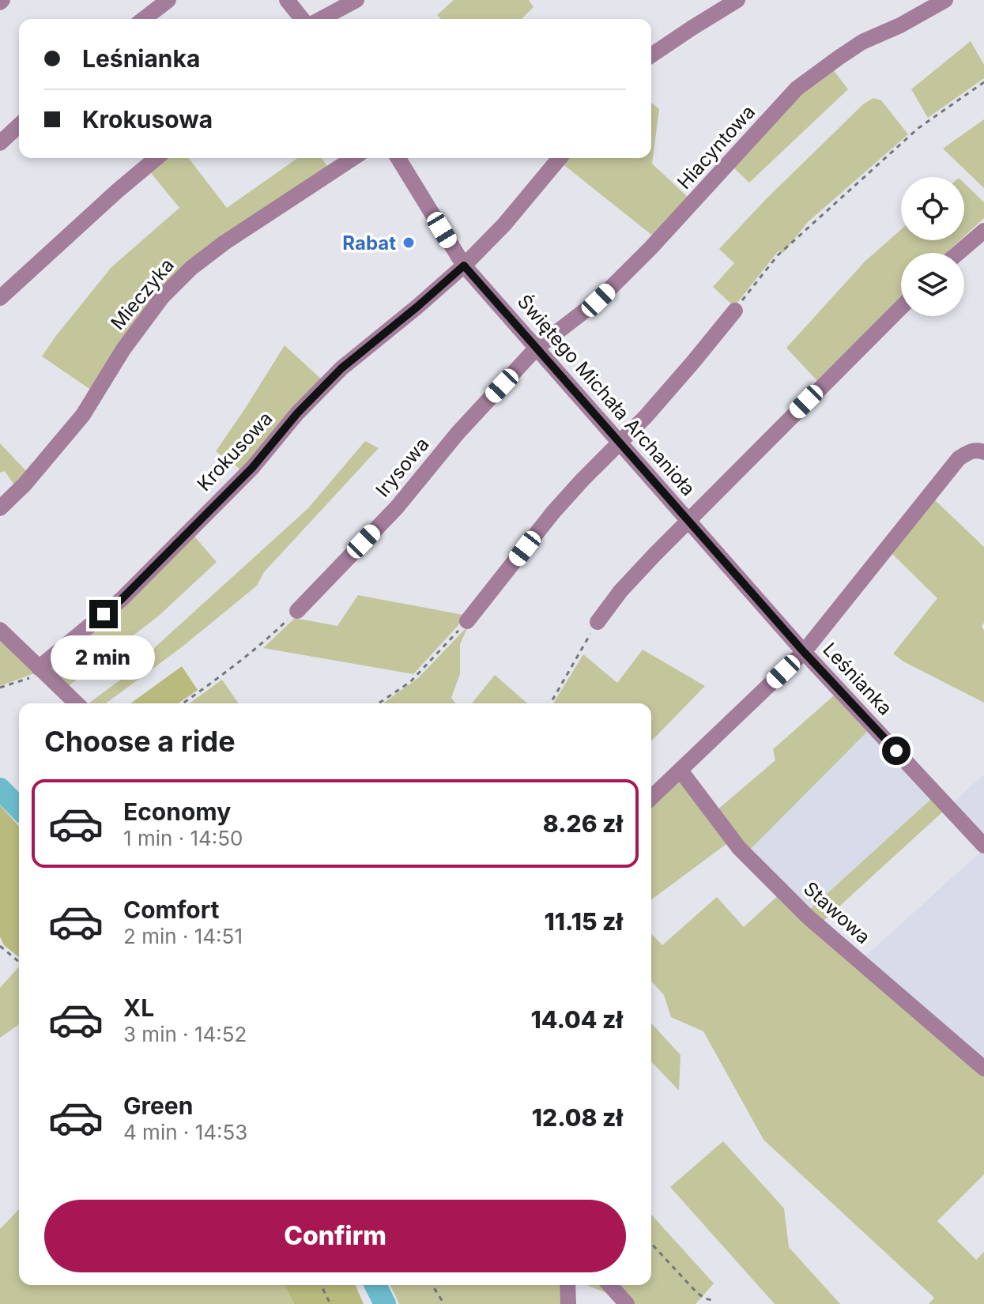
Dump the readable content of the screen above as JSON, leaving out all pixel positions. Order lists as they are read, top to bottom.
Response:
{
  "streets": {
    "street": [
      "Hiacyntowa",
      "Mieczyka",
      "Świętego Michała Archanioła",
      "Krokusowa",
      "Irysowa",
      "Leśnianka",
      "Stawowa"
    ]
  },
  "crossings": [
    ["Hiacyntowa", "Świętego Michała Archanioła"],
    ["Hiacyntowa", "Irysowa"],
    ["Świętego Michała Archanioła", "Krokusowa"],
    ["Świętego Michała Archanioła", "Irysowa"],
    ["Świętego Michała Archanioła", "Leśnianka"]
  ],
  "places": ["Rabat"],
  "page": {
    "banner": ["Leśnianka", "Krokusowa"],
    "bubble": "2 min",
    "heading": "Choose a ride",
    "list": [
      {
        "name": "Economy",
        "note": "1 min · 14:50",
        "value": "8.26 zł"
      },
      {
        "name": "Comfort",
        "note": "2 min · 14:51",
        "value": "11.15 zł"
      },
      {
        "name": "XL",
        "note": "3 min · 14:52",
        "value": "14.04 zł"
      },
      {
        "name": "Green",
        "note": "4 min · 14:53",
        "value": "12.08 zł"
      }
    ],
    "buttons": "Confirm"
  }
}
